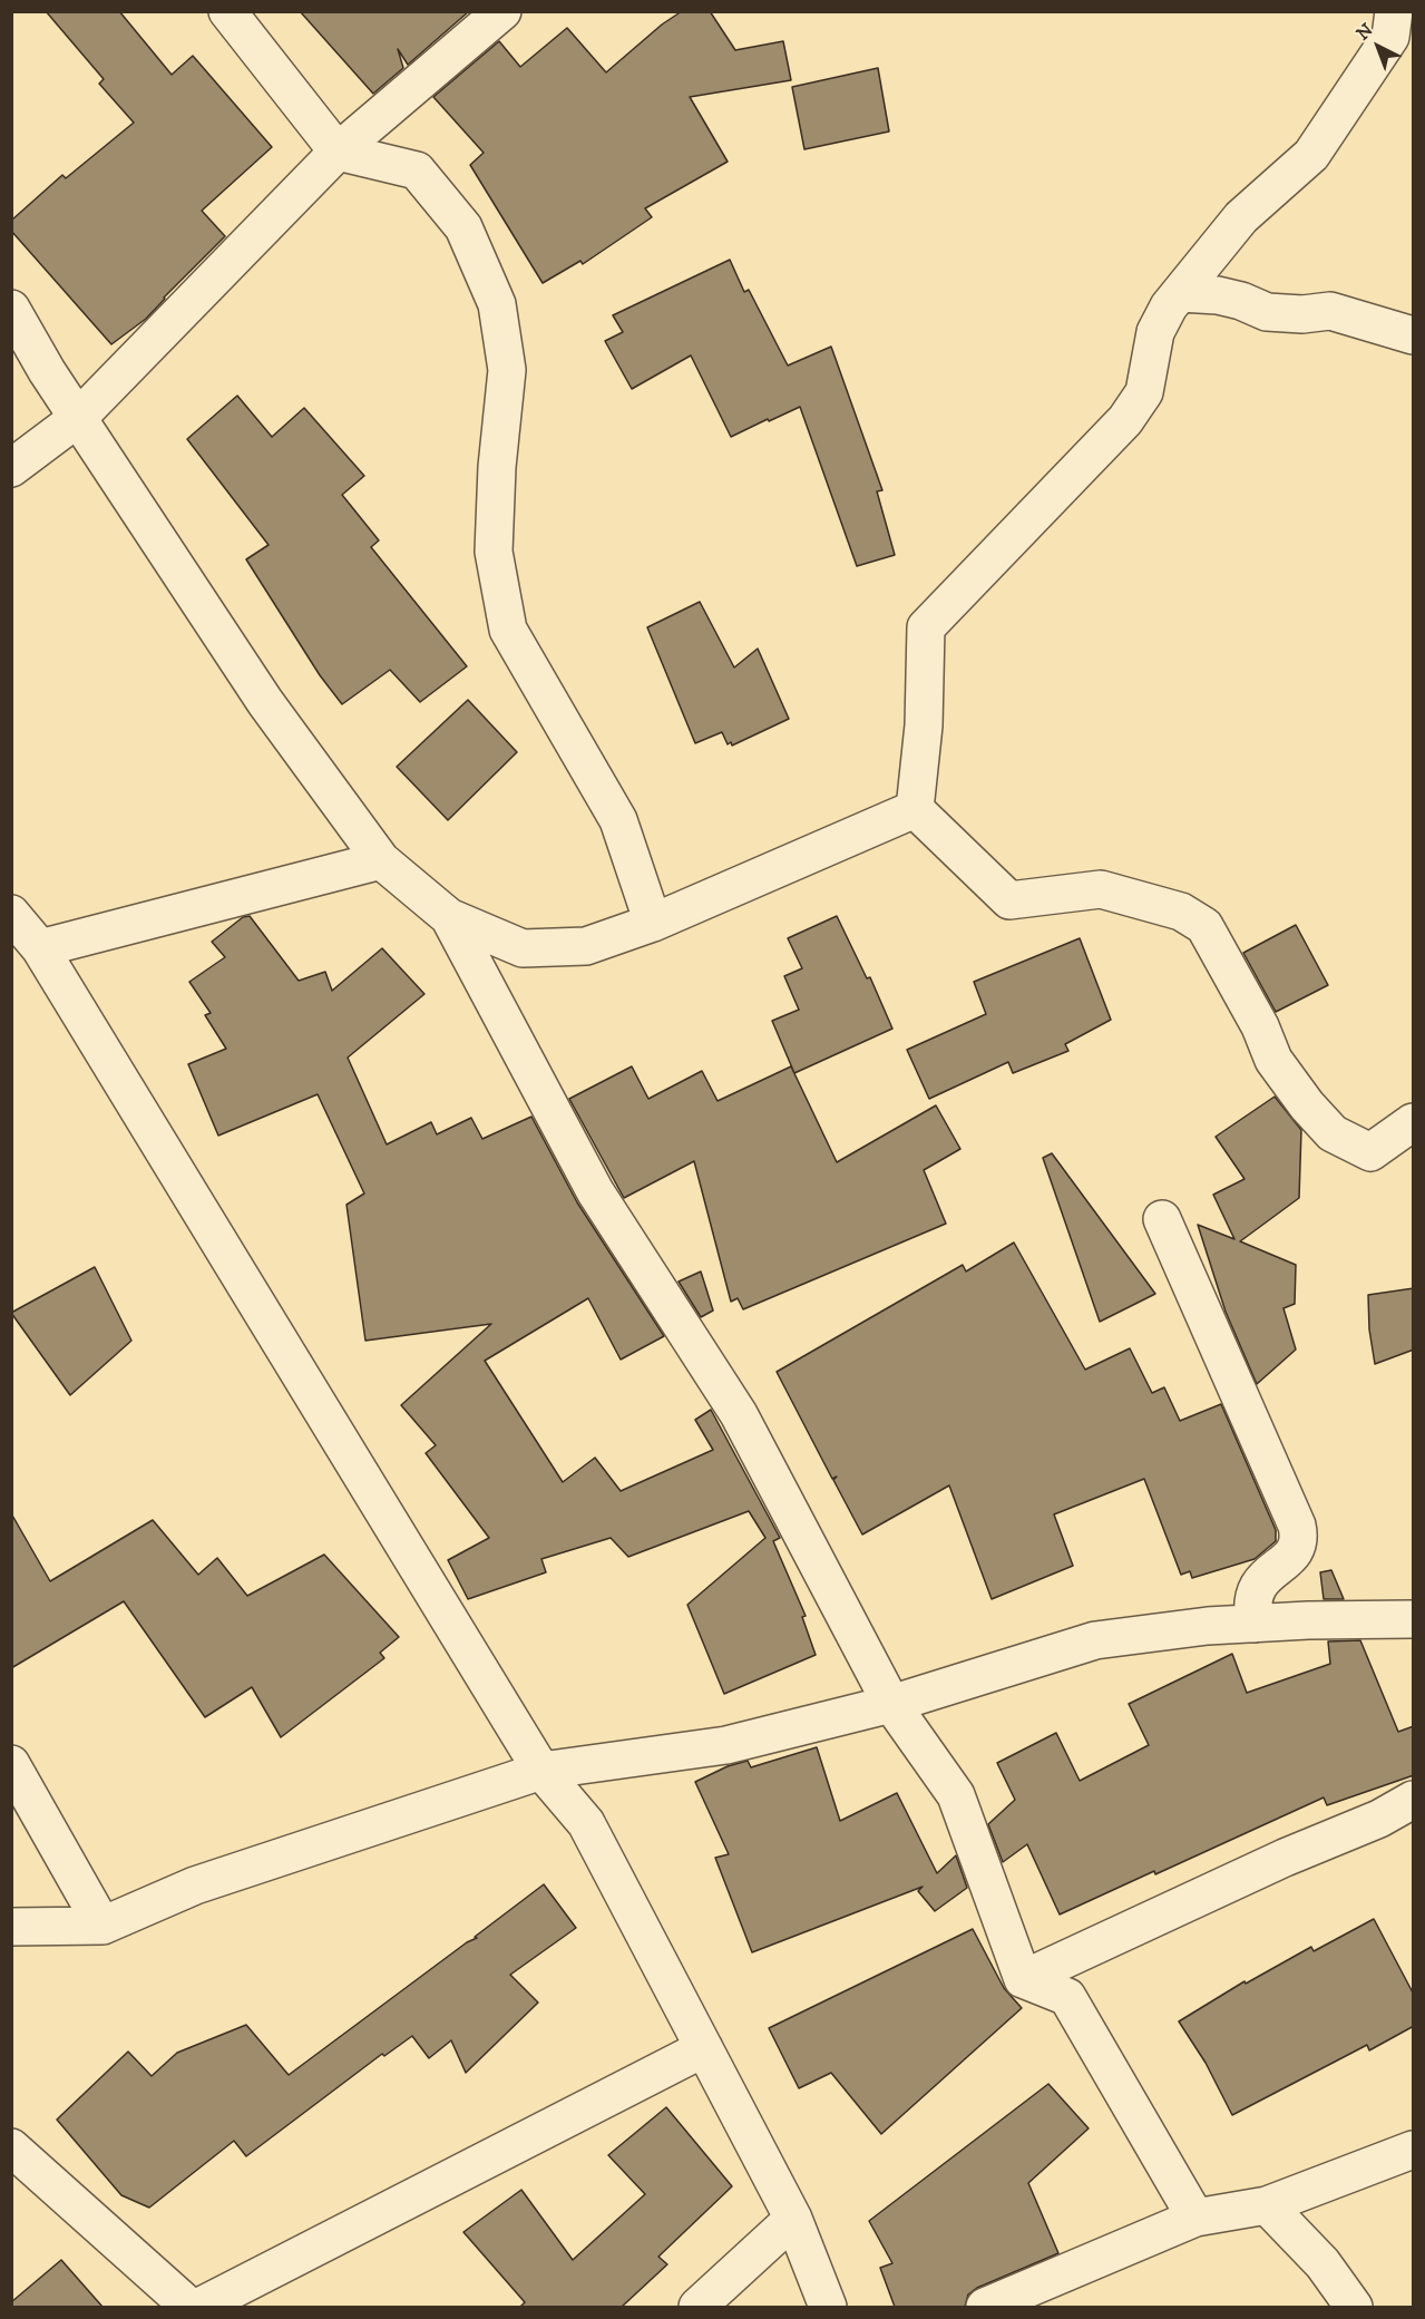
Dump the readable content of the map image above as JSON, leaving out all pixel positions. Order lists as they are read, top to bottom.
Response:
{
  "north": "top left"
}
